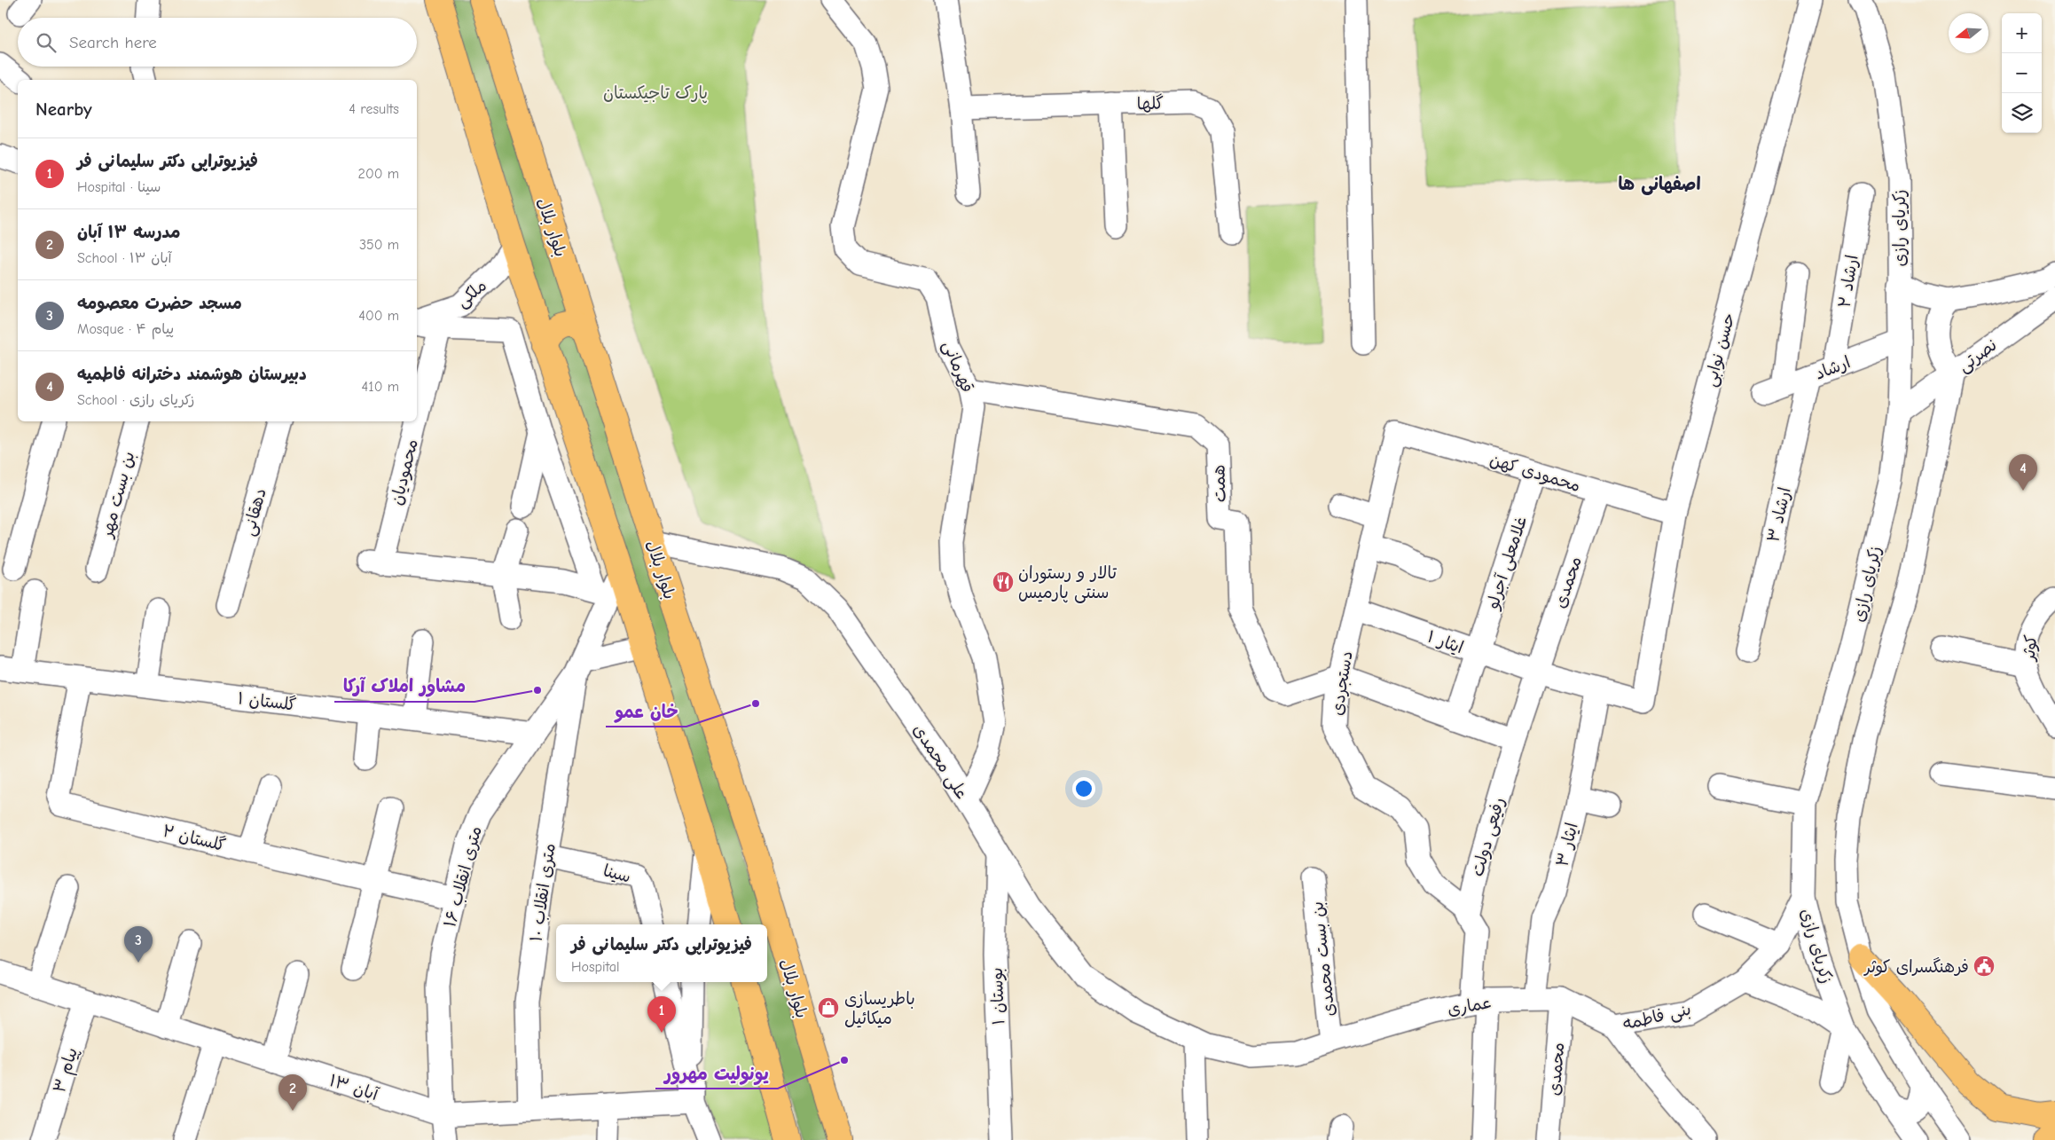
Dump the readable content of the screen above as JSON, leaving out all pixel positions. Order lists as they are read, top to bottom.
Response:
{
  "streets": {
    "main road": ["بلوار بلال"],
    "street": [
      "گلها",
      "زکریای رازی",
      "ارشاد ۲",
      "ملکی",
      "حسن نوابی",
      "نصرتی",
      "قهرمانی",
      "ارشاد",
      "محمودیان",
      "محمودی کهن",
      "همت",
      "بن بست مهر",
      "دهقانی",
      "ارشاد ۳",
      "غلامعلی آجرلو",
      "محمدی",
      "۱ ایثار",
      "کوثر",
      "دستجردی",
      "گلستان ۱",
      "علی محمدی",
      "رفیعی دولت",
      "گلستان ۲",
      "ایثار ۳",
      "سینا",
      "۱۶ متری انقلاب",
      "۱۰ متری انقلاب",
      "بن بست محمدی",
      "بوستان ۱",
      "عماری",
      "بنی فاطمه",
      "پیام ۳",
      "۱۳ آبان"
    ]
  },
  "crossings": [
    ["بلوار بلال", "علی محمدی"],
    ["زکریای رازی", "نصرتی"],
    ["زکریای رازی", "ارشاد"],
    ["زکریای رازی", "بنی فاطمه"],
    ["ارشاد ۲", "ارشاد"],
    ["ملکی", "محمودیان"],
    ["حسن نوابی", "محمودی کهن"],
    ["حسن نوابی", "۱ ایثار"],
    ["قهرمانی", "همت"],
    ["قهرمانی", "علی محمدی"],
    ["ارشاد", "ارشاد ۳"],
    ["محمودیان", "۱۶ متری انقلاب"],
    ["محمودی کهن", "غلامعلی آجرلو"],
    ["محمودی کهن", "محمدی"],
    ["محمودی کهن", "دستجردی"],
    ["همت", "دستجردی"],
    ["غلامعلی آجرلو", "۱ ایثار"],
    ["محمدی", "۱ ایثار"],
    ["محمدی", "رفیعی دولت"],
    ["محمدی", "عماری"],
    ["۱ ایثار", "دستجردی"],
    ["۱ ایثار", "رفیعی دولت"],
    ["۱ ایثار", "ایثار ۳"],
    ["دستجردی", "رفیعی دولت"],
    ["گلستان ۱", "گلستان ۲"],
    ["گلستان ۱", "۱۶ متری انقلاب"],
    ["علی محمدی", "بوستان ۱"],
    ["علی محمدی", "عماری"],
    ["گلستان ۲", "۱۶ متری انقلاب"],
    ["ایثار ۳", "عماری"],
    ["سینا", "۱۰ متری انقلاب"],
    ["۱۶ متری انقلاب", "۱۰ متری انقلاب"],
    ["۱۶ متری انقلاب", "۱۳ آبان"],
    ["۱۰ متری انقلاب", "۱۳ آبان"],
    ["بن بست محمدی", "عماری"],
    ["عماری", "بنی فاطمه"],
    ["پیام ۳", "۱۳ آبان"]
  ],
  "districts": ["اصفهانی ها"],
  "parks": ["پارک تاجیکستان"],
  "places": {
    "restaurant": ["تالار و رستوران سنتی پارمیس"],
    "other": ["مشاور املاک آرکا", "خان عمو", "یونولیت مهرور"],
    "public building": ["فرهنگسرای کوثر"],
    "shop": ["باطریسازی میکائیل"]
  },
  "north": "left",
  "page": {
    "map_buttons": ["+", "−"],
    "search": "Search here",
    "heading": ["Nearby", "4 results"],
    "list": [
      {
        "mark": "1",
        "name": "فیزیوتراپی دکتر سلیمانی فر",
        "note": "Hospital · سینا",
        "value": "200 m"
      },
      {
        "mark": "2",
        "name": "مدرسه ۱۳ آبان",
        "note": "School · ۱۳ آبان",
        "value": "350 m"
      },
      {
        "mark": "3",
        "name": "مسجد حضرت معصومه",
        "note": "Mosque · پیام ۴",
        "value": "400 m"
      },
      {
        "mark": "4",
        "name": "دبیرستان هوشمند دخترانه فاطمیه",
        "note": "School · زکریای رازی",
        "value": "410 m"
      }
    ],
    "pins": [
      "4",
      "3",
      "1",
      "2"
    ],
    "popup": ["فیزیوتراپی دکتر سلیمانی فر", "Hospital"]
  }
}
